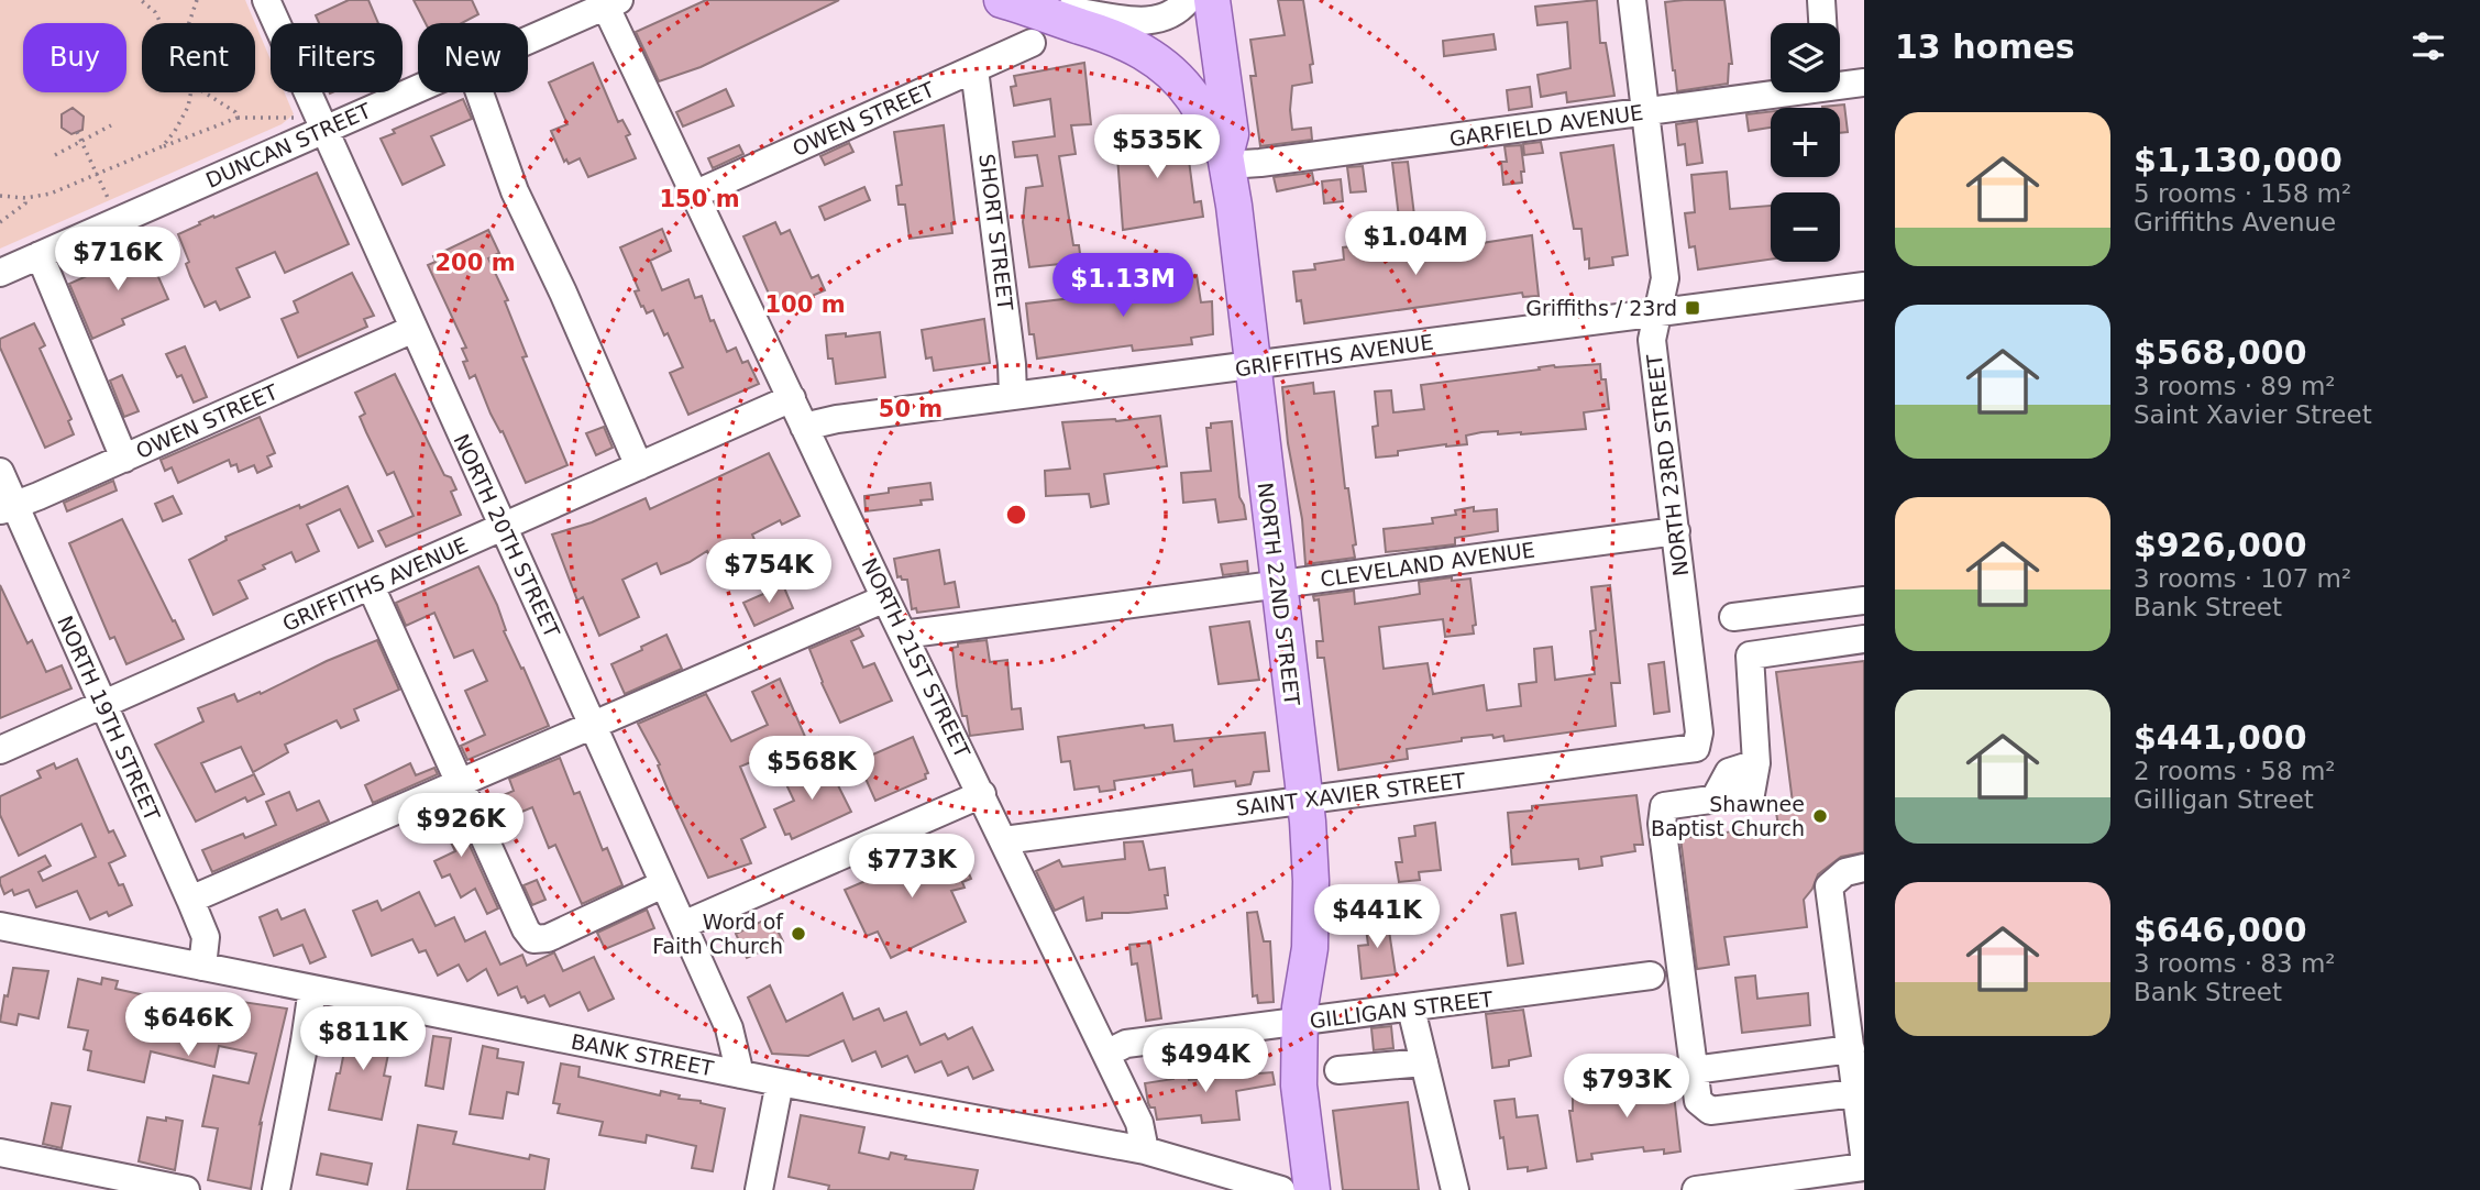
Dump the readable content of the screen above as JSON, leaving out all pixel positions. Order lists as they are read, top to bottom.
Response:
{
  "streets": {
    "main road": ["NORTH 22ND STREET"],
    "street": [
      "OWEN STREET",
      "GARFIELD AVENUE",
      "DUNCAN STREET",
      "SHORT STREET",
      "GRIFFITHS AVENUE",
      "NORTH 23RD STREET",
      "NORTH 20TH STREET",
      "CLEVELAND AVENUE",
      "NORTH 21ST STREET",
      "NORTH 19TH STREET",
      "SAINT XAVIER STREET",
      "GILLIGAN STREET",
      "BANK STREET"
    ]
  },
  "crossings": [
    ["OWEN STREET", "SHORT STREET"],
    ["OWEN STREET", "NORTH 20TH STREET"],
    ["OWEN STREET", "NORTH 21ST STREET"],
    ["OWEN STREET", "NORTH 19TH STREET"],
    ["GARFIELD AVENUE", "NORTH 23RD STREET"],
    ["GARFIELD AVENUE", "NORTH 22ND STREET"],
    ["DUNCAN STREET", "NORTH 20TH STREET"],
    ["DUNCAN STREET", "NORTH 21ST STREET"],
    ["SHORT STREET", "GRIFFITHS AVENUE"],
    ["GRIFFITHS AVENUE", "NORTH 23RD STREET"],
    ["GRIFFITHS AVENUE", "NORTH 20TH STREET"],
    ["GRIFFITHS AVENUE", "NORTH 22ND STREET"],
    ["GRIFFITHS AVENUE", "NORTH 21ST STREET"],
    ["GRIFFITHS AVENUE", "NORTH 19TH STREET"],
    ["NORTH 23RD STREET", "CLEVELAND AVENUE"],
    ["NORTH 23RD STREET", "SAINT XAVIER STREET"],
    ["NORTH 20TH STREET", "BANK STREET"],
    ["CLEVELAND AVENUE", "NORTH 22ND STREET"],
    ["CLEVELAND AVENUE", "NORTH 21ST STREET"],
    ["NORTH 22ND STREET", "SAINT XAVIER STREET"],
    ["NORTH 22ND STREET", "GILLIGAN STREET"],
    ["NORTH 22ND STREET", "BANK STREET"],
    ["NORTH 21ST STREET", "SAINT XAVIER STREET"],
    ["NORTH 21ST STREET", "GILLIGAN STREET"],
    ["NORTH 21ST STREET", "BANK STREET"],
    ["NORTH 19TH STREET", "BANK STREET"]
  ],
  "places": {
    "transit": ["Griffiths / 23rd"],
    "other": ["Shawnee Baptist Church", "Word of Faith Church"]
  },
  "page": {
    "heading": "13 homes",
    "map_buttons": ["+", "−"],
    "chip": [
      "Buy",
      "Rent",
      "Filters",
      "New"
    ],
    "list": [
      {
        "name": "$1,130,000",
        "note": "5 rooms · 158 m² · Griffiths Avenue"
      },
      {
        "name": "$568,000",
        "note": "3 rooms · 89 m² · Saint Xavier Street"
      },
      {
        "name": "$926,000",
        "note": "3 rooms · 107 m² · Bank Street"
      },
      {
        "name": "$441,000",
        "note": "2 rooms · 58 m² · Gilligan Street"
      },
      {
        "name": "$646,000",
        "note": "3 rooms · 83 m² · Bank Street"
      }
    ],
    "price": [
      "$535K",
      "$1.04M",
      "$716K",
      "$1.13M",
      "$754K",
      "$568K",
      "$926K",
      "$773K",
      "$441K",
      "$646K",
      "$811K",
      "$494K",
      "$793K"
    ]
  },
  "rings": [
    "150 m",
    "200 m",
    "100 m",
    "50 m"
  ]
}
